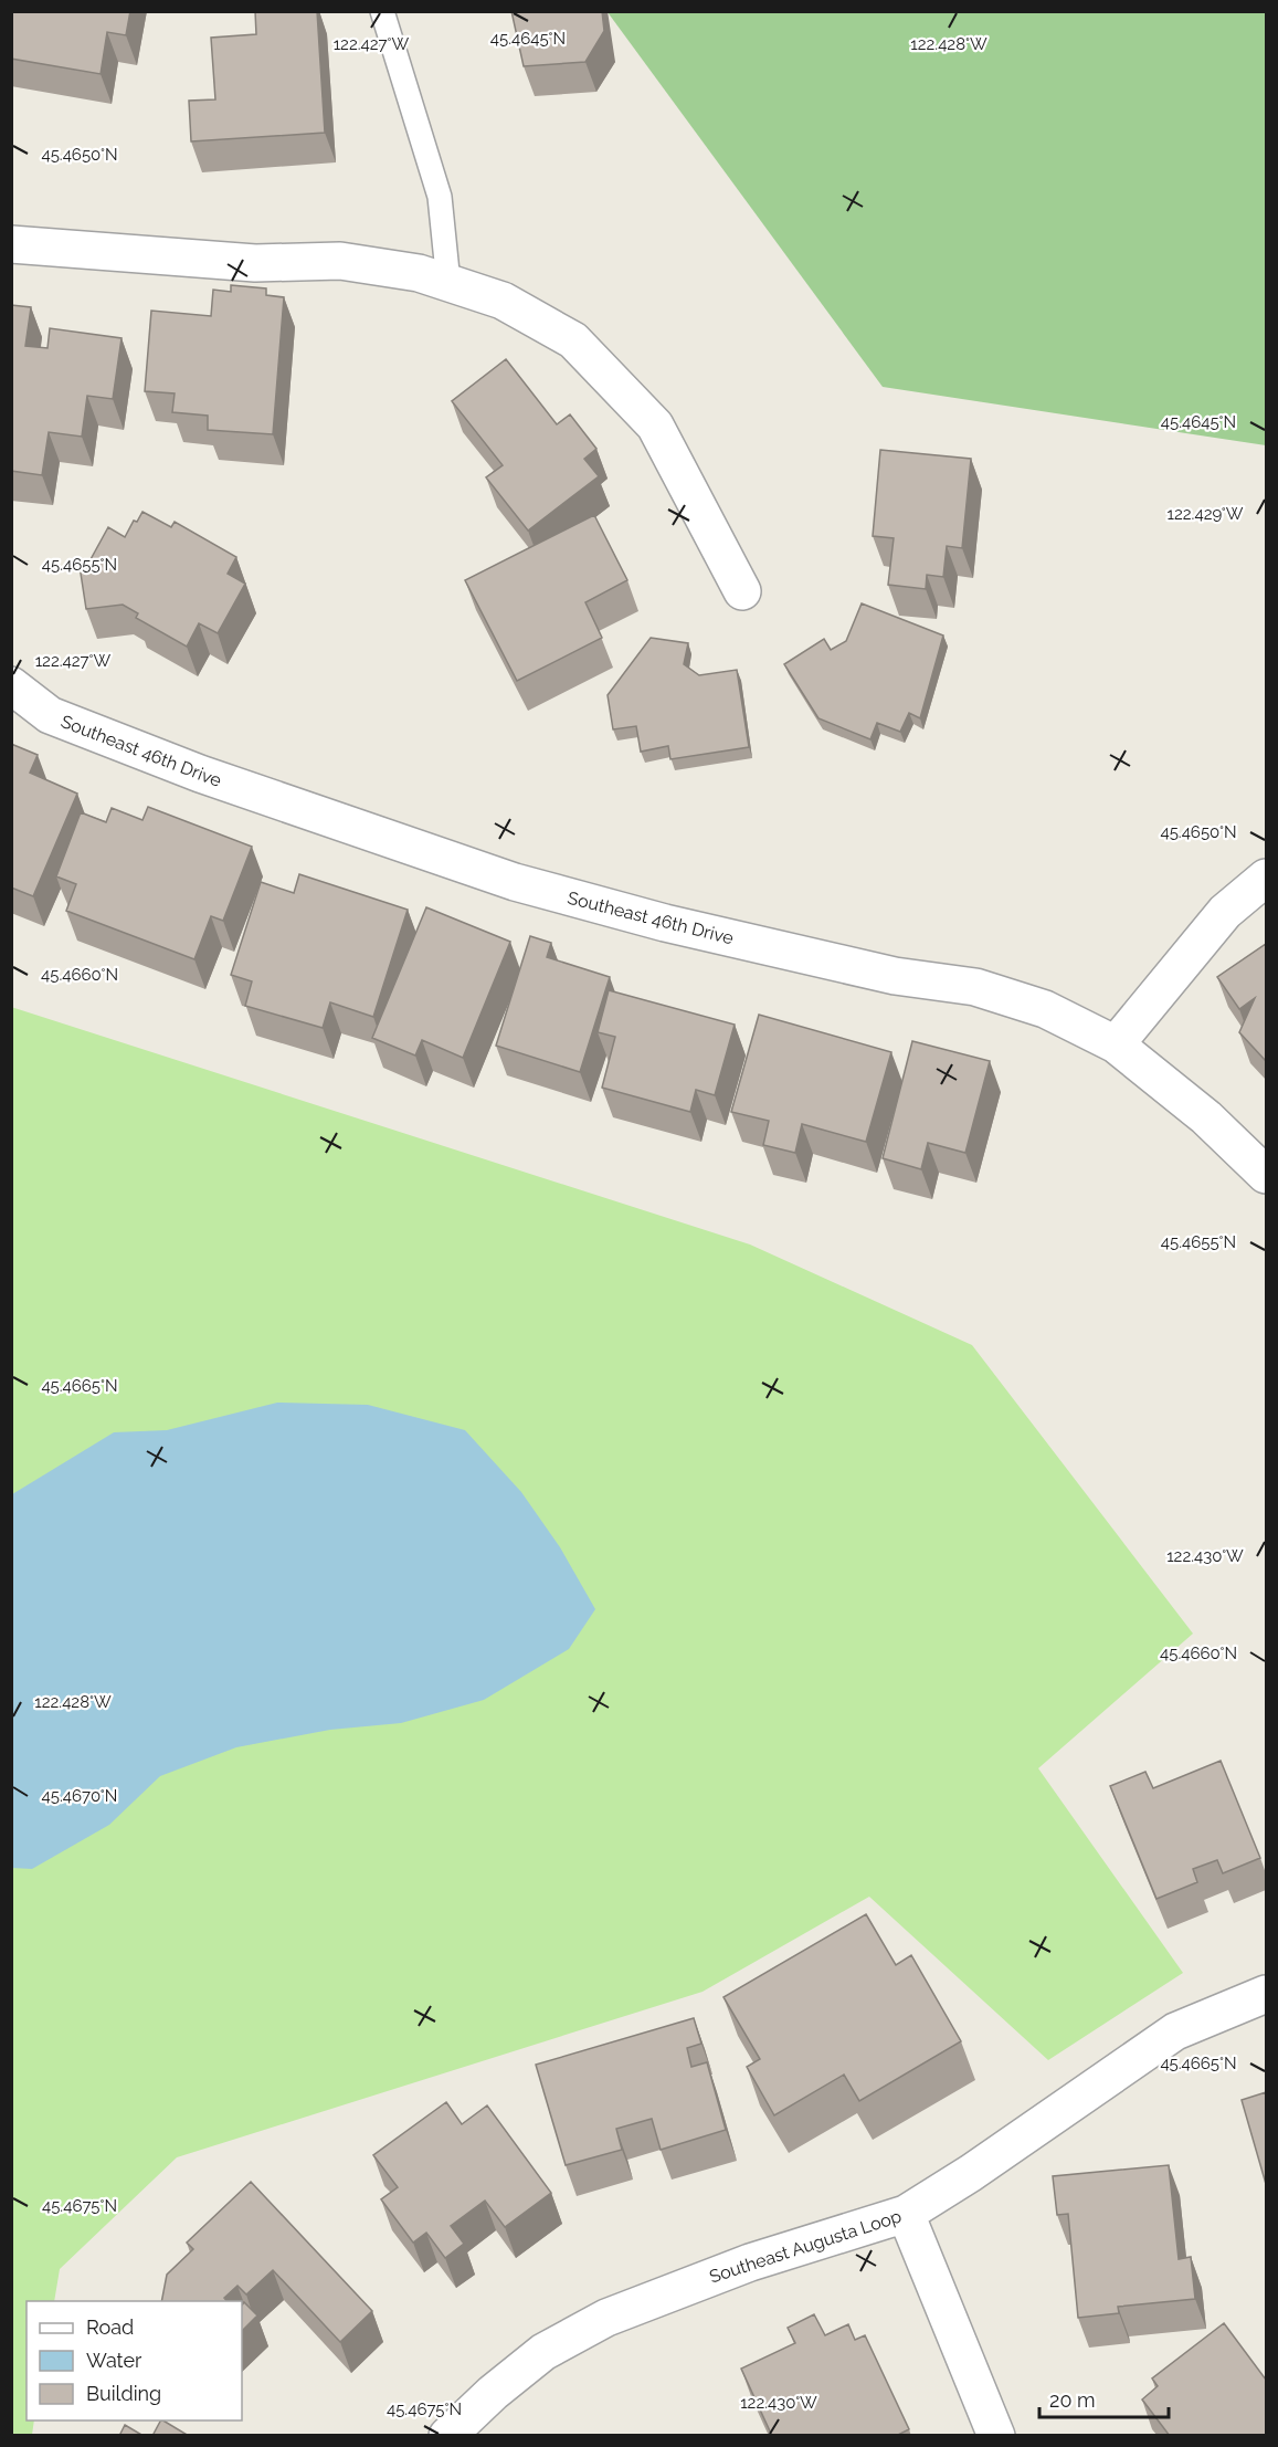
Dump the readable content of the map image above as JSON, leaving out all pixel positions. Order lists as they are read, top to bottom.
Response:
{
  "streets": {
    "street": ["Southeast 46th Drive", "Southeast Augusta Loop"]
  },
  "legend": ["Road", "Water", "Building"],
  "scale_bar": "20 m",
  "coordinates": [
    "45.4645°N",
    "122.427°W",
    "122.428°W",
    "45.4650°N",
    "122.429°W",
    "45.4655°N",
    "45.4660°N",
    "45.4665°N",
    "122.430°W",
    "45.4670°N",
    "45.4675°N"
  ]
}
